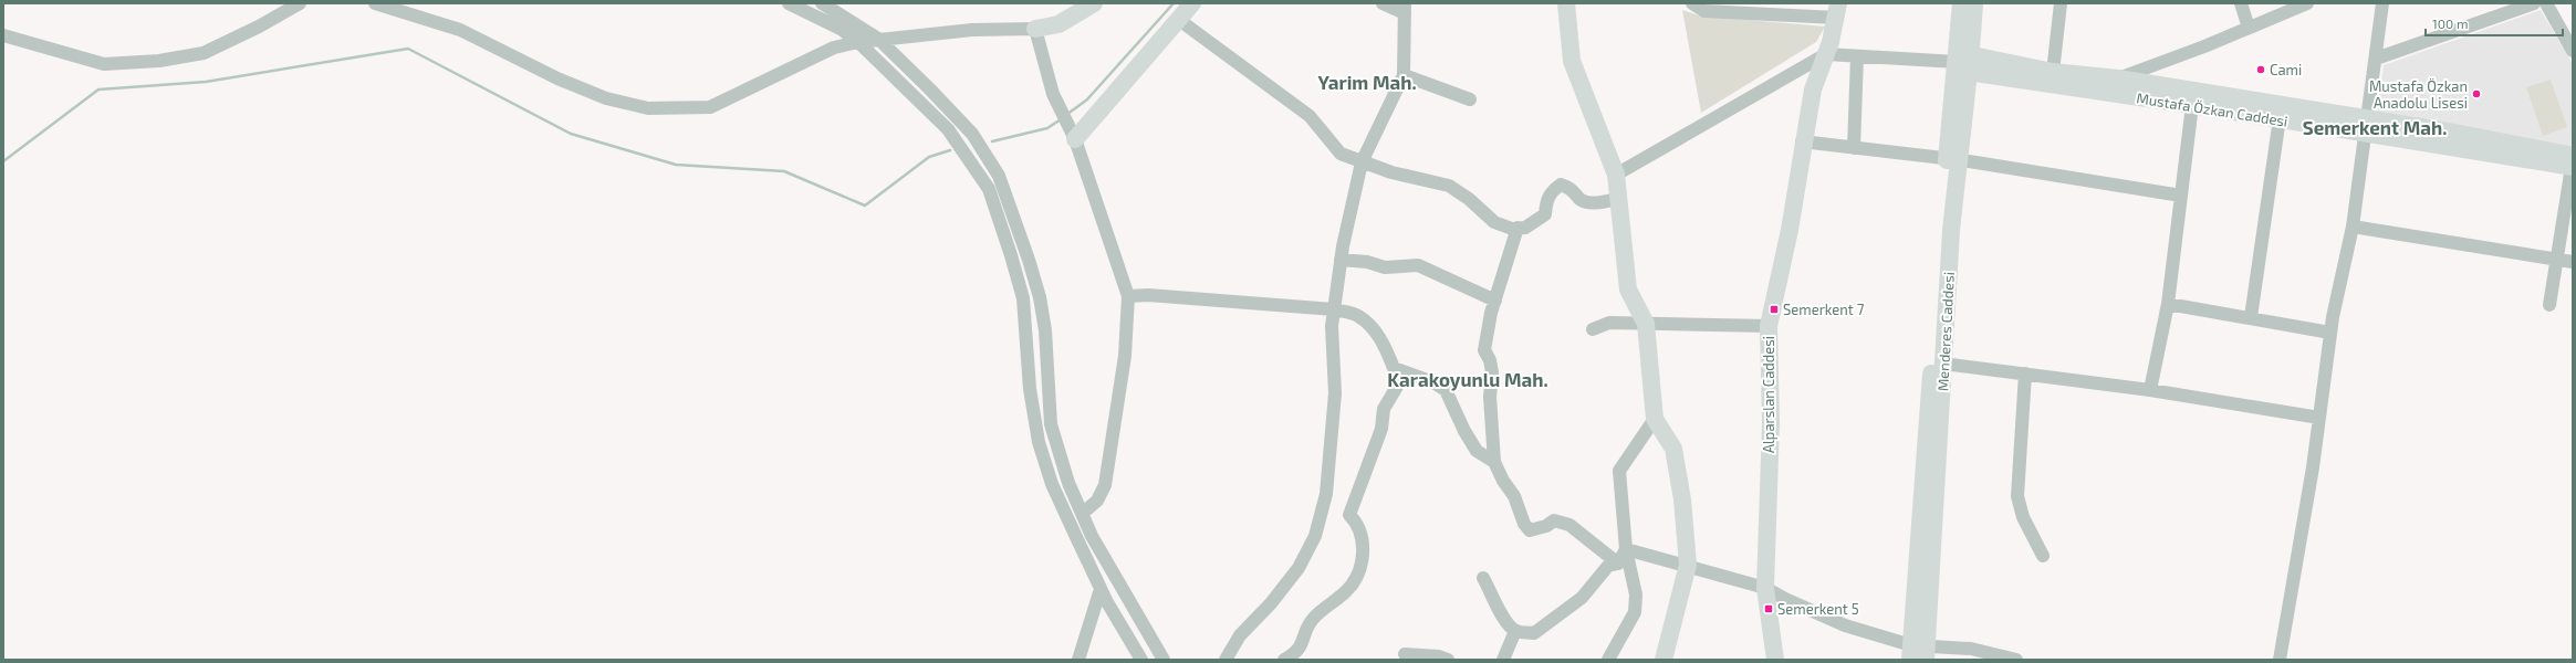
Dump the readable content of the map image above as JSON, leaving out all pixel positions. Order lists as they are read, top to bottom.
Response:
{
  "streets": {
    "main road": ["Mustafa Özkan Caddesi", "Menderes Caddesi", "Alparslan Caddesi"]
  },
  "crossings": [
    ["Mustafa Özkan Caddesi", "Menderes Caddesi"]
  ],
  "districts": ["Yarim Mah.", "Semerkent Mah.", "Karakoyunlu Mah."],
  "places": {
    "other": ["Cami", "Mustafa Özkan Anadolu Lisesi"],
    "transit": ["Semerkent 7", "Semerkent 5"]
  },
  "scale_bar": "100 m"
}
